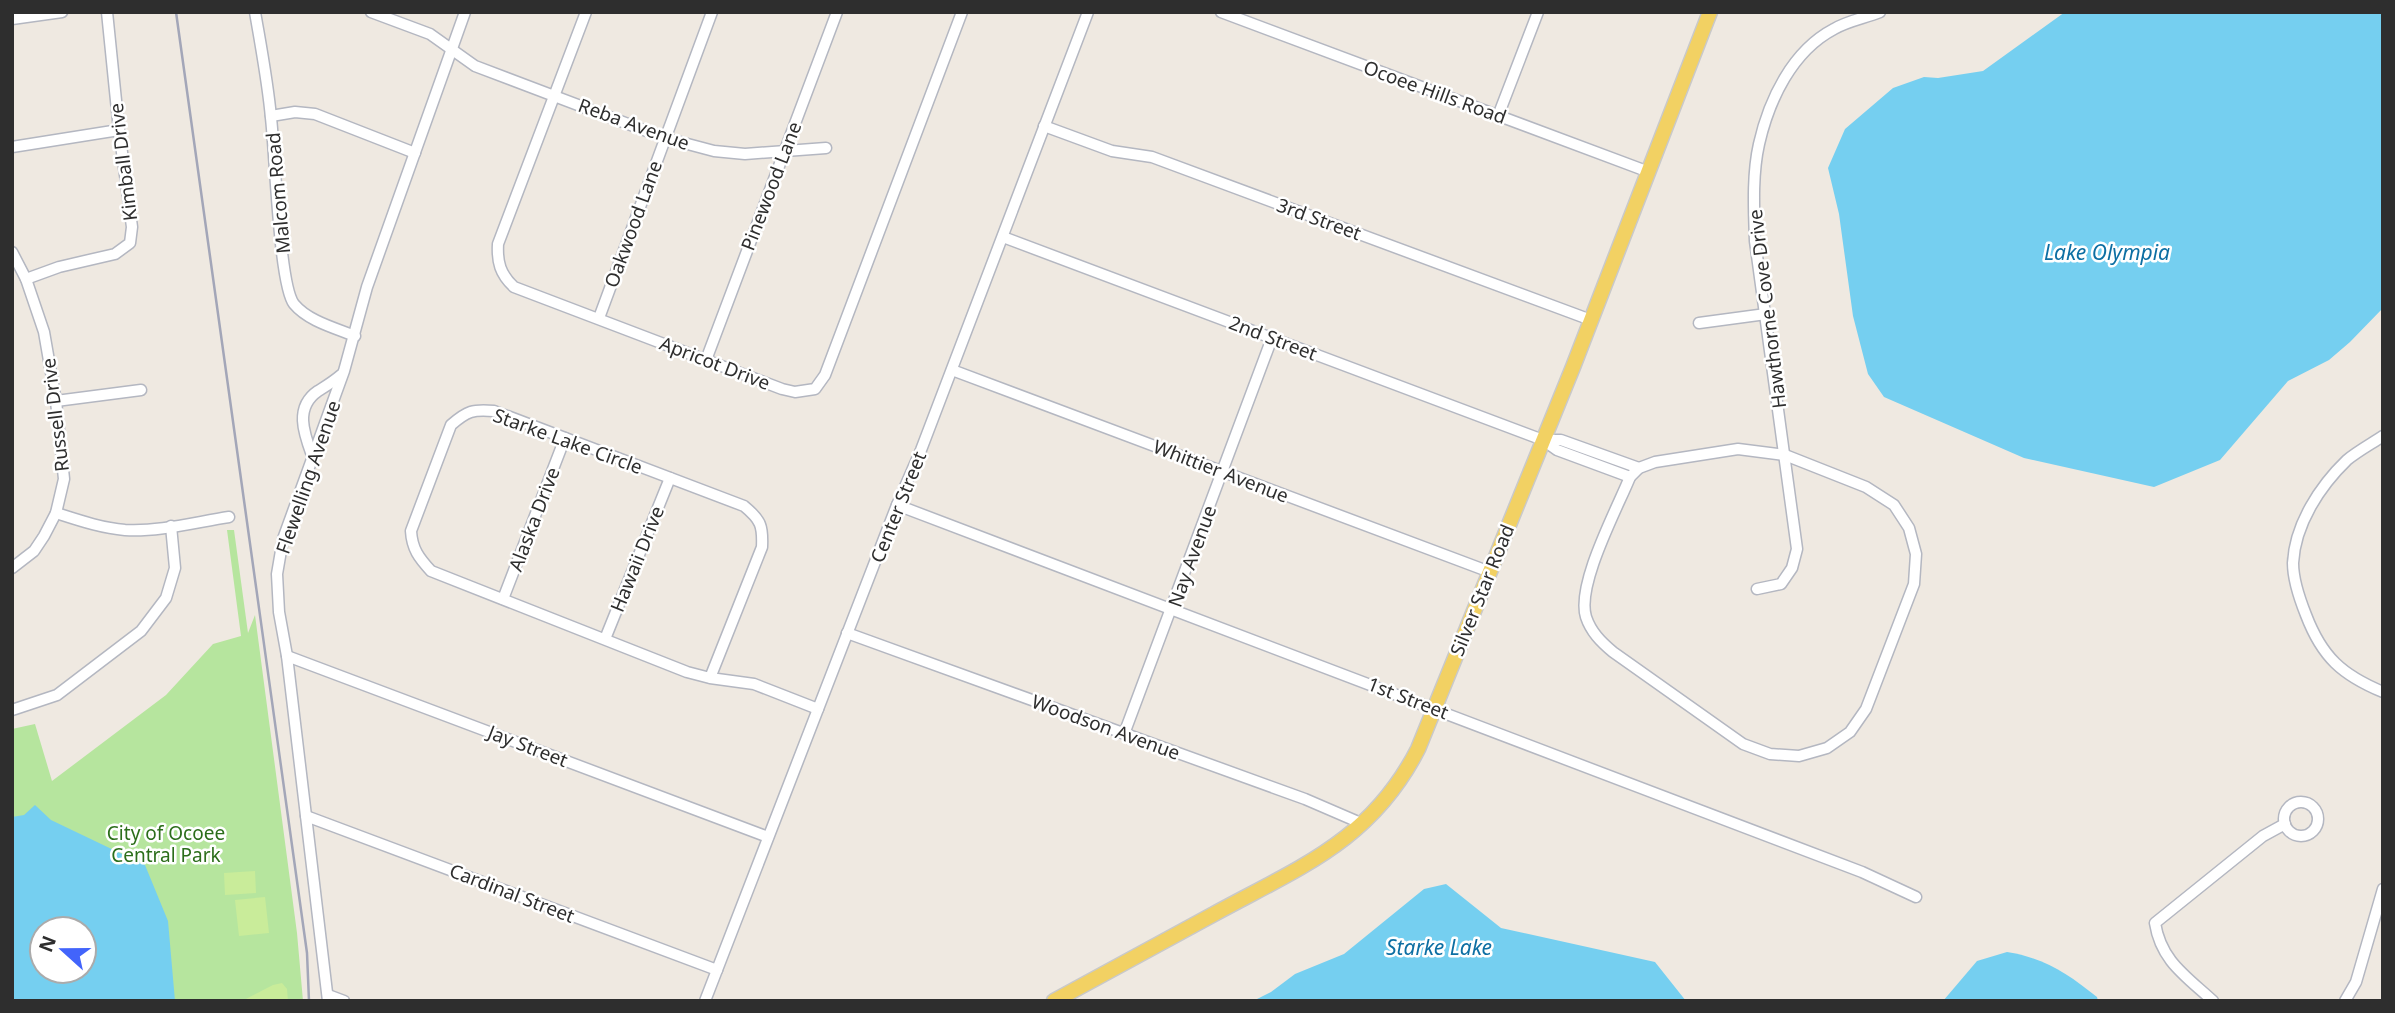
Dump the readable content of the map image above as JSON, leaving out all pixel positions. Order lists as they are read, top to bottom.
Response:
{
  "streets": {
    "main road": ["Silver Star Road"],
    "street": [
      "Ocoee Hills Road",
      "Reba Avenue",
      "Kimball Drive",
      "Pinewood Lane",
      "Malcom Road",
      "3rd Street",
      "Oakwood Lane",
      "Hawthorne Cove Drive",
      "2nd Street",
      "Apricot Drive",
      "Russell Drive",
      "Starke Lake Circle",
      "Whittier Avenue",
      "Flewelling Avenue",
      "Center Street",
      "Alaska Drive",
      "Nay Avenue",
      "Hawaii Drive",
      "1st Street",
      "Woodson Avenue",
      "Jay Street",
      "Cardinal Street"
    ]
  },
  "crossings": [
    ["Ocoee Hills Road", "Silver Star Road"],
    ["Reba Avenue", "Pinewood Lane"],
    ["Reba Avenue", "Oakwood Lane"],
    ["Reba Avenue", "Apricot Drive"],
    ["Reba Avenue", "Flewelling Avenue"],
    ["Kimball Drive", "Russell Drive"],
    ["Pinewood Lane", "Apricot Drive"],
    ["Malcom Road", "Flewelling Avenue"],
    ["3rd Street", "Center Street"],
    ["3rd Street", "Silver Star Road"],
    ["Oakwood Lane", "Apricot Drive"],
    ["2nd Street", "Center Street"],
    ["2nd Street", "Nay Avenue"],
    ["2nd Street", "Silver Star Road"],
    ["Starke Lake Circle", "Center Street"],
    ["Starke Lake Circle", "Alaska Drive"],
    ["Starke Lake Circle", "Hawaii Drive"],
    ["Whittier Avenue", "Center Street"],
    ["Whittier Avenue", "Nay Avenue"],
    ["Whittier Avenue", "Silver Star Road"],
    ["Flewelling Avenue", "Jay Street"],
    ["Flewelling Avenue", "Cardinal Street"],
    ["Center Street", "1st Street"],
    ["Center Street", "Woodson Avenue"],
    ["Center Street", "Jay Street"],
    ["Center Street", "Cardinal Street"],
    ["Nay Avenue", "1st Street"],
    ["Nay Avenue", "Woodson Avenue"],
    ["Silver Star Road", "1st Street"],
    ["Silver Star Road", "Woodson Avenue"]
  ],
  "water": ["Lake Olympia", "Starke Lake"],
  "parks": ["City of Ocoee Central Park"],
  "north": "left"
}
